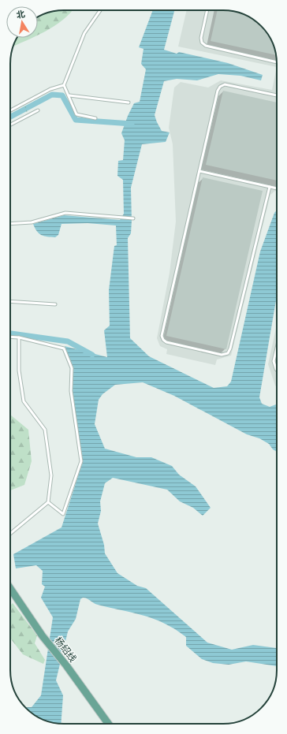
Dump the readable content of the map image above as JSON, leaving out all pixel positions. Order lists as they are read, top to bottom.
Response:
{
  "streets": {
    "main road": ["杨绍线"]
  },
  "north": "top"
}
